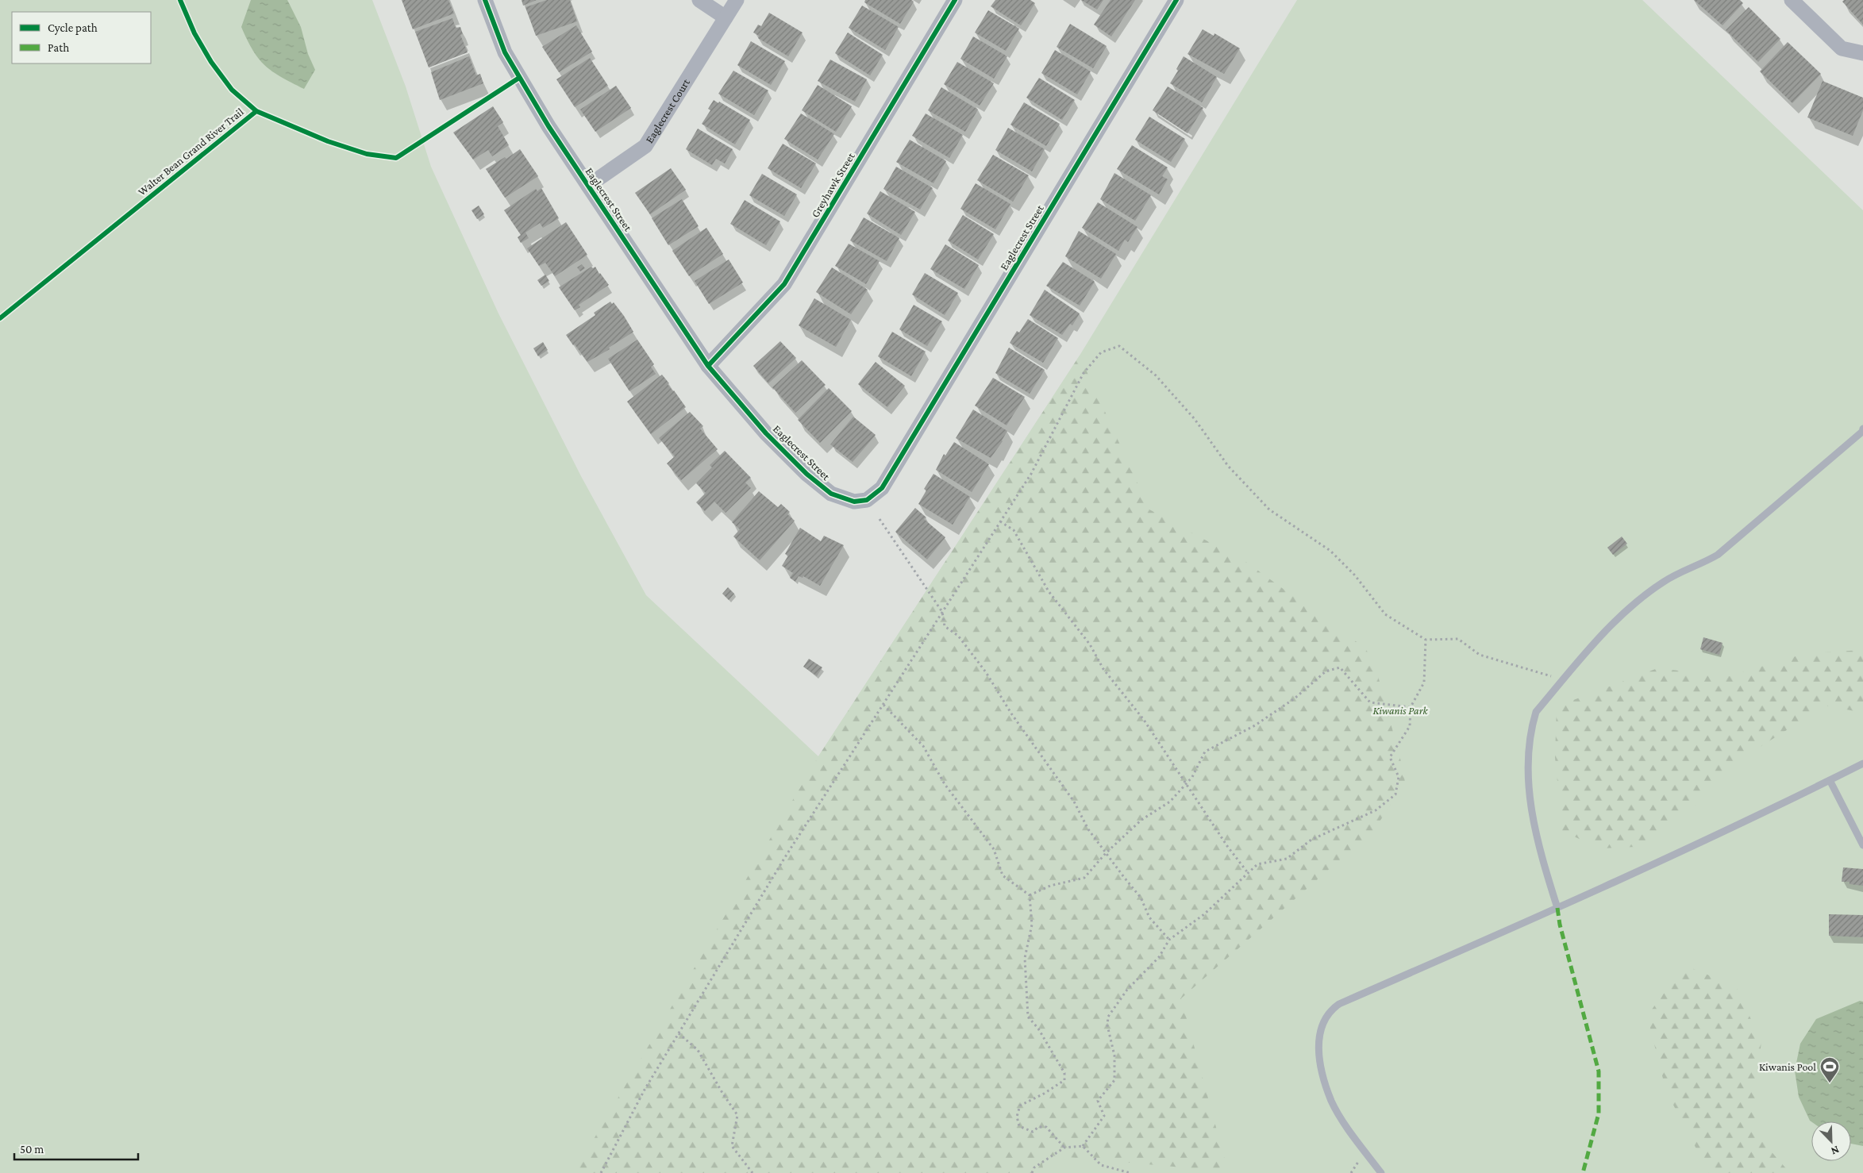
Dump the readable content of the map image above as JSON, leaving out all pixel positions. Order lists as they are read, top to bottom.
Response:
{
  "streets": {
    "street": ["Eaglecrest Court", "Greyhawk Street", "Eaglecrest Street"],
    "cycle path": ["Walter Bean Grand River Trail"]
  },
  "crossings": [
    ["Eaglecrest Court", "Eaglecrest Street"],
    ["Greyhawk Street", "Eaglecrest Street"]
  ],
  "parks": ["Kiwanis Park"],
  "places": {
    "sports": ["Kiwanis Pool"]
  },
  "legend": ["Cycle path", "Path"],
  "scale_bar": "50 m",
  "north": "bottom right"
}
